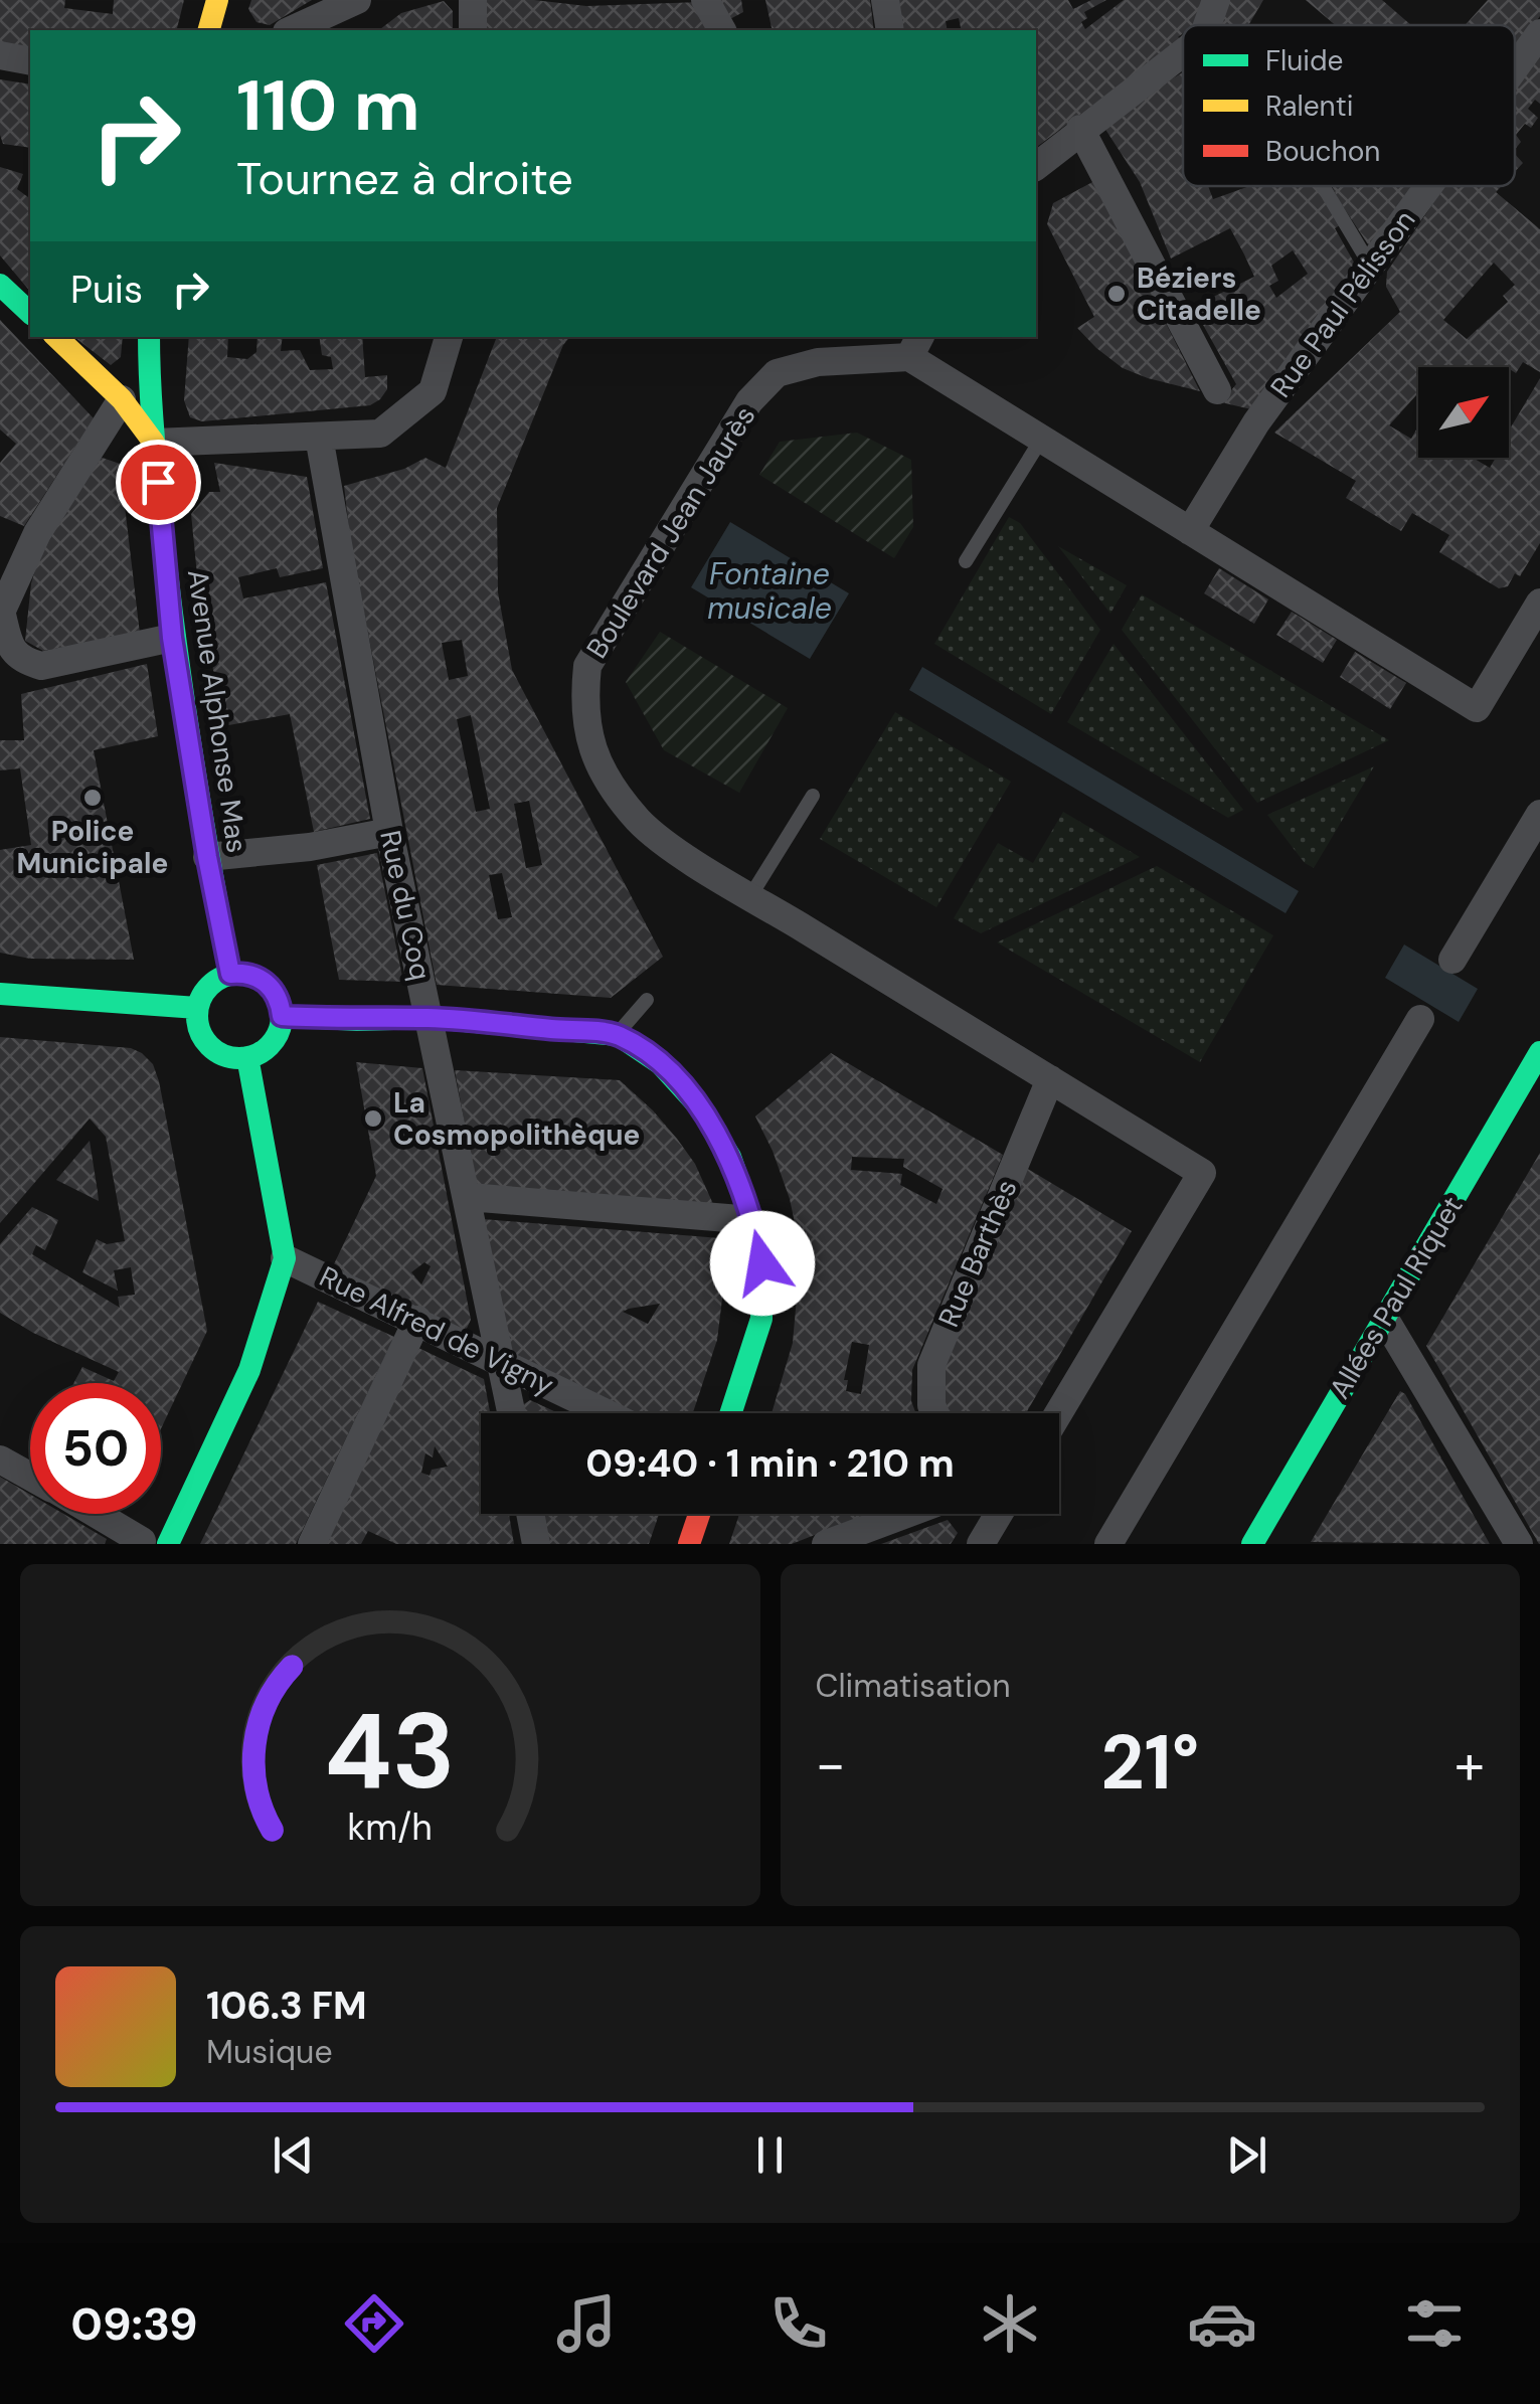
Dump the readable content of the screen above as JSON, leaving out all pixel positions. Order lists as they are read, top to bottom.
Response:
{
  "streets": {
    "main road": ["Avenue Alphonse Mas", "Allées Paul Riquet"],
    "street": [
      "Rue Paul Pélisson",
      "Boulevard Jean Jaurès",
      "Rue du Coq",
      "Rue Barthès",
      "Rue Alfred de Vigny"
    ]
  },
  "crossings": [
    ["Rue Paul Pélisson", "Boulevard Jean Jaurès"],
    ["Boulevard Jean Jaurès", "Rue Barthès"],
    ["Rue du Coq", "Rue Alfred de Vigny"]
  ],
  "water": ["Fontaine musicale"],
  "places": ["Béziers Citadelle", "Police Municipale", "La Cosmopolithèque"],
  "legend": ["Fluide", "Ralenti", "Bouchon"],
  "north": "top right",
  "page": {
    "turn": ["110 m", "Tournez à droite"],
    "then": "Puis",
    "limit": "50",
    "trip": "09:40 · 1 min · 210 m",
    "tile": "Climatisation",
    "heat": ["−", "21°", "+"],
    "song": ["106.3 FM", "Musique"],
    "tabs": "09:39",
    "gauge": ["43", "km/h"]
  }
}
